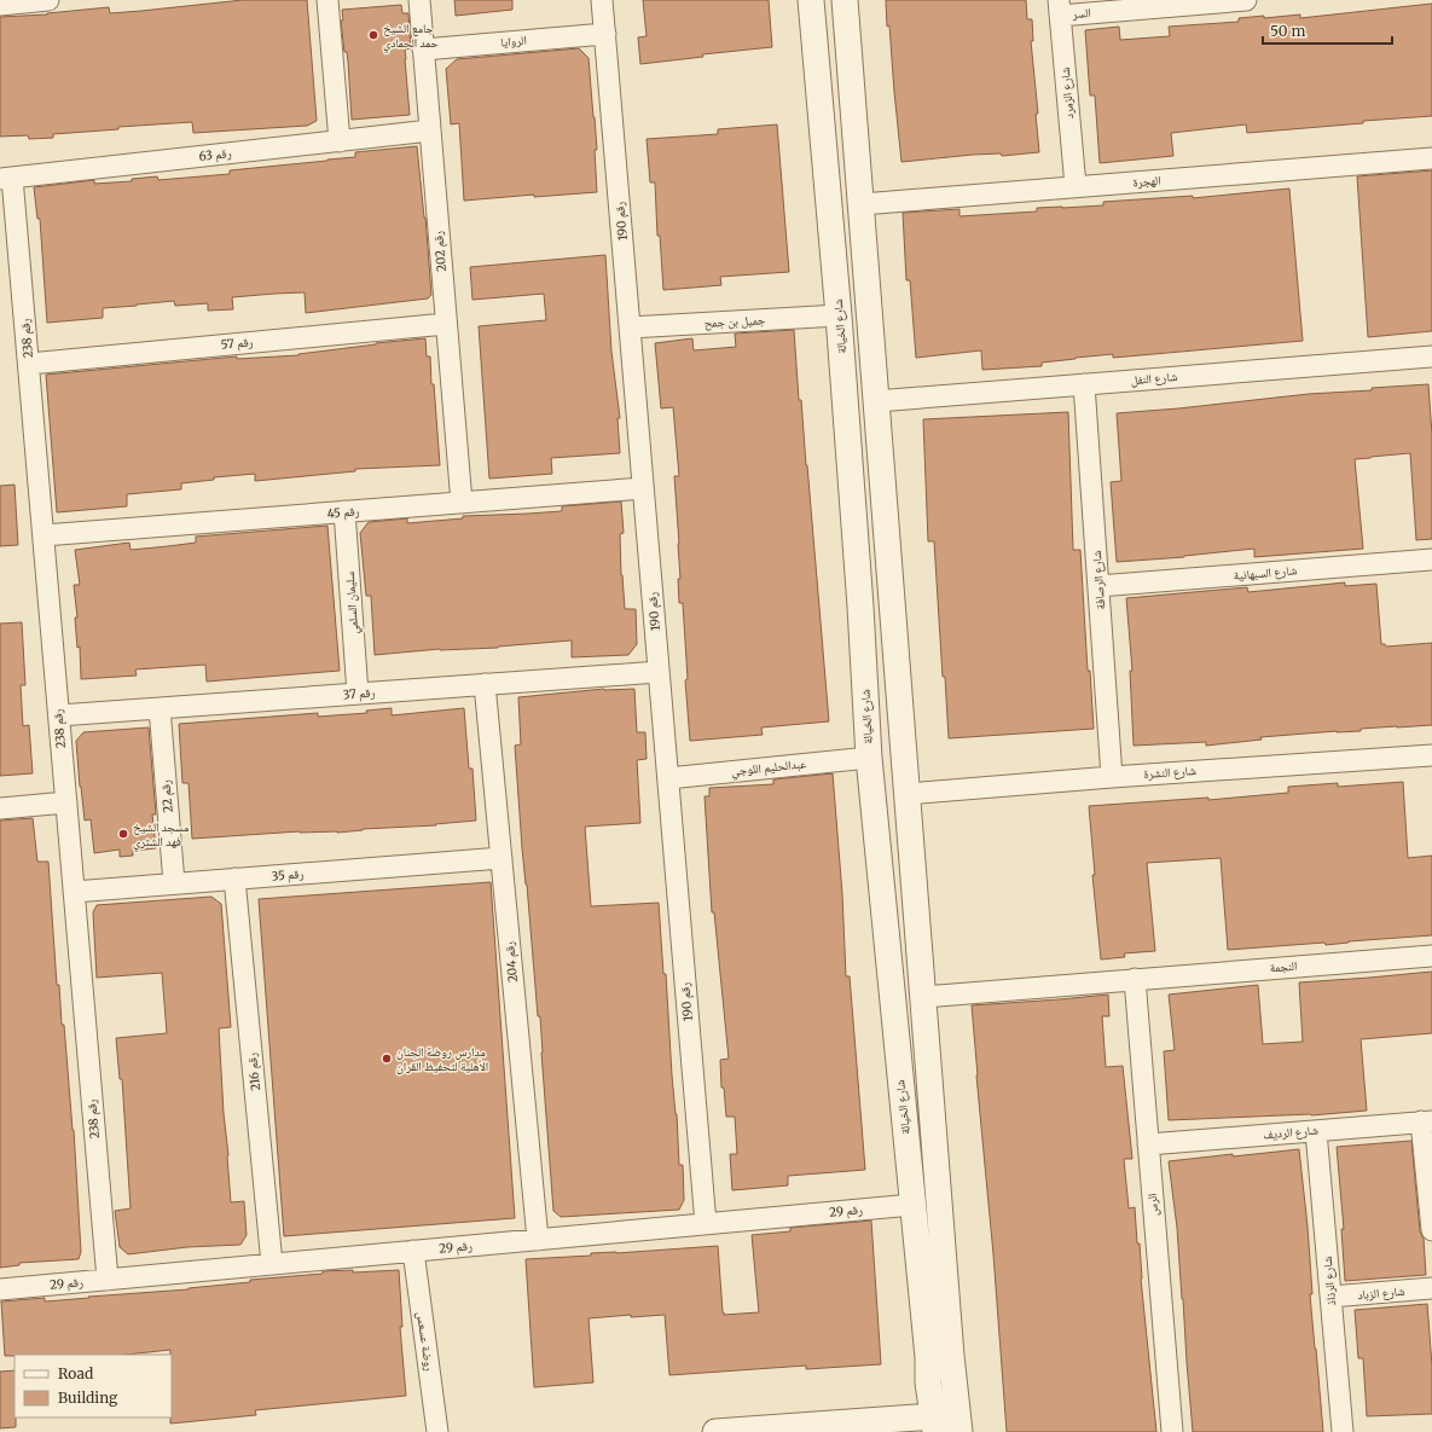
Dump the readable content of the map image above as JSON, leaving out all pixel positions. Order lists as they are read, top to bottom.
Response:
{
  "streets": {
    "street": [
      "السر",
      "الروايا",
      "شارع الزمرد",
      "رقم 63",
      "الهجرة",
      "رقم 190",
      "رقم 202",
      "جميل بن جمح",
      "شارع الخيالة",
      "رقم 238",
      "رقم 57",
      "شارع النفل",
      "رقم 45",
      "شارع السبهانية",
      "شارع الرصافة",
      "سليمان السلمي",
      "رقم 37",
      "عبدالحليم اللوجي",
      "شارع النشرة",
      "رقم 22",
      "رقم 35",
      "رقم 204",
      "النجمة",
      "رقم 216",
      "شارع الرديف",
      "الرس",
      "رقم 29",
      "شارع الرذاذ",
      "شارع الزباد",
      "روضة عسعس"
    ]
  },
  "crossings": [
    ["السر", "شارع الزمرد"],
    ["الروايا", "رقم 190"],
    ["الروايا", "رقم 202"],
    ["شارع الزمرد", "الهجرة"],
    ["رقم 63", "رقم 202"],
    ["رقم 63", "رقم 238"],
    ["الهجرة", "شارع الخيالة"],
    ["رقم 190", "جميل بن جمح"],
    ["رقم 190", "رقم 45"],
    ["رقم 190", "رقم 37"],
    ["رقم 190", "عبدالحليم اللوجي"],
    ["رقم 190", "رقم 29"],
    ["رقم 202", "رقم 57"],
    ["رقم 202", "رقم 45"],
    ["جميل بن جمح", "شارع الخيالة"],
    ["شارع الخيالة", "شارع النفل"],
    ["شارع الخيالة", "عبدالحليم اللوجي"],
    ["شارع الخيالة", "شارع النشرة"],
    ["شارع الخيالة", "النجمة"],
    ["شارع الخيالة", "رقم 29"],
    ["رقم 238", "رقم 57"],
    ["رقم 238", "رقم 45"],
    ["رقم 238", "رقم 37"],
    ["رقم 238", "رقم 35"],
    ["رقم 238", "رقم 29"],
    ["شارع النفل", "شارع الرصافة"],
    ["رقم 45", "سليمان السلمي"],
    ["شارع السبهانية", "شارع الرصافة"],
    ["شارع الرصافة", "شارع النشرة"],
    ["سليمان السلمي", "رقم 37"],
    ["رقم 37", "رقم 22"],
    ["رقم 37", "رقم 204"],
    ["رقم 22", "رقم 35"],
    ["رقم 35", "رقم 204"],
    ["رقم 35", "رقم 216"],
    ["رقم 204", "رقم 29"],
    ["النجمة", "الرس"],
    ["رقم 216", "رقم 29"],
    ["شارع الرديف", "الرس"],
    ["شارع الرديف", "شارع الرذاذ"],
    ["رقم 29", "روضة عسعس"],
    ["شارع الرذاذ", "شارع الزباد"]
  ],
  "places": ["جامع الشيخ حمد الحمادي", "مسجد الشيخ فهد الشثري", "مدارس روضة الجنان الأهلية لتحفيظ القران"],
  "legend": ["Road", "Building"],
  "scale_bar": "50 m"
}
